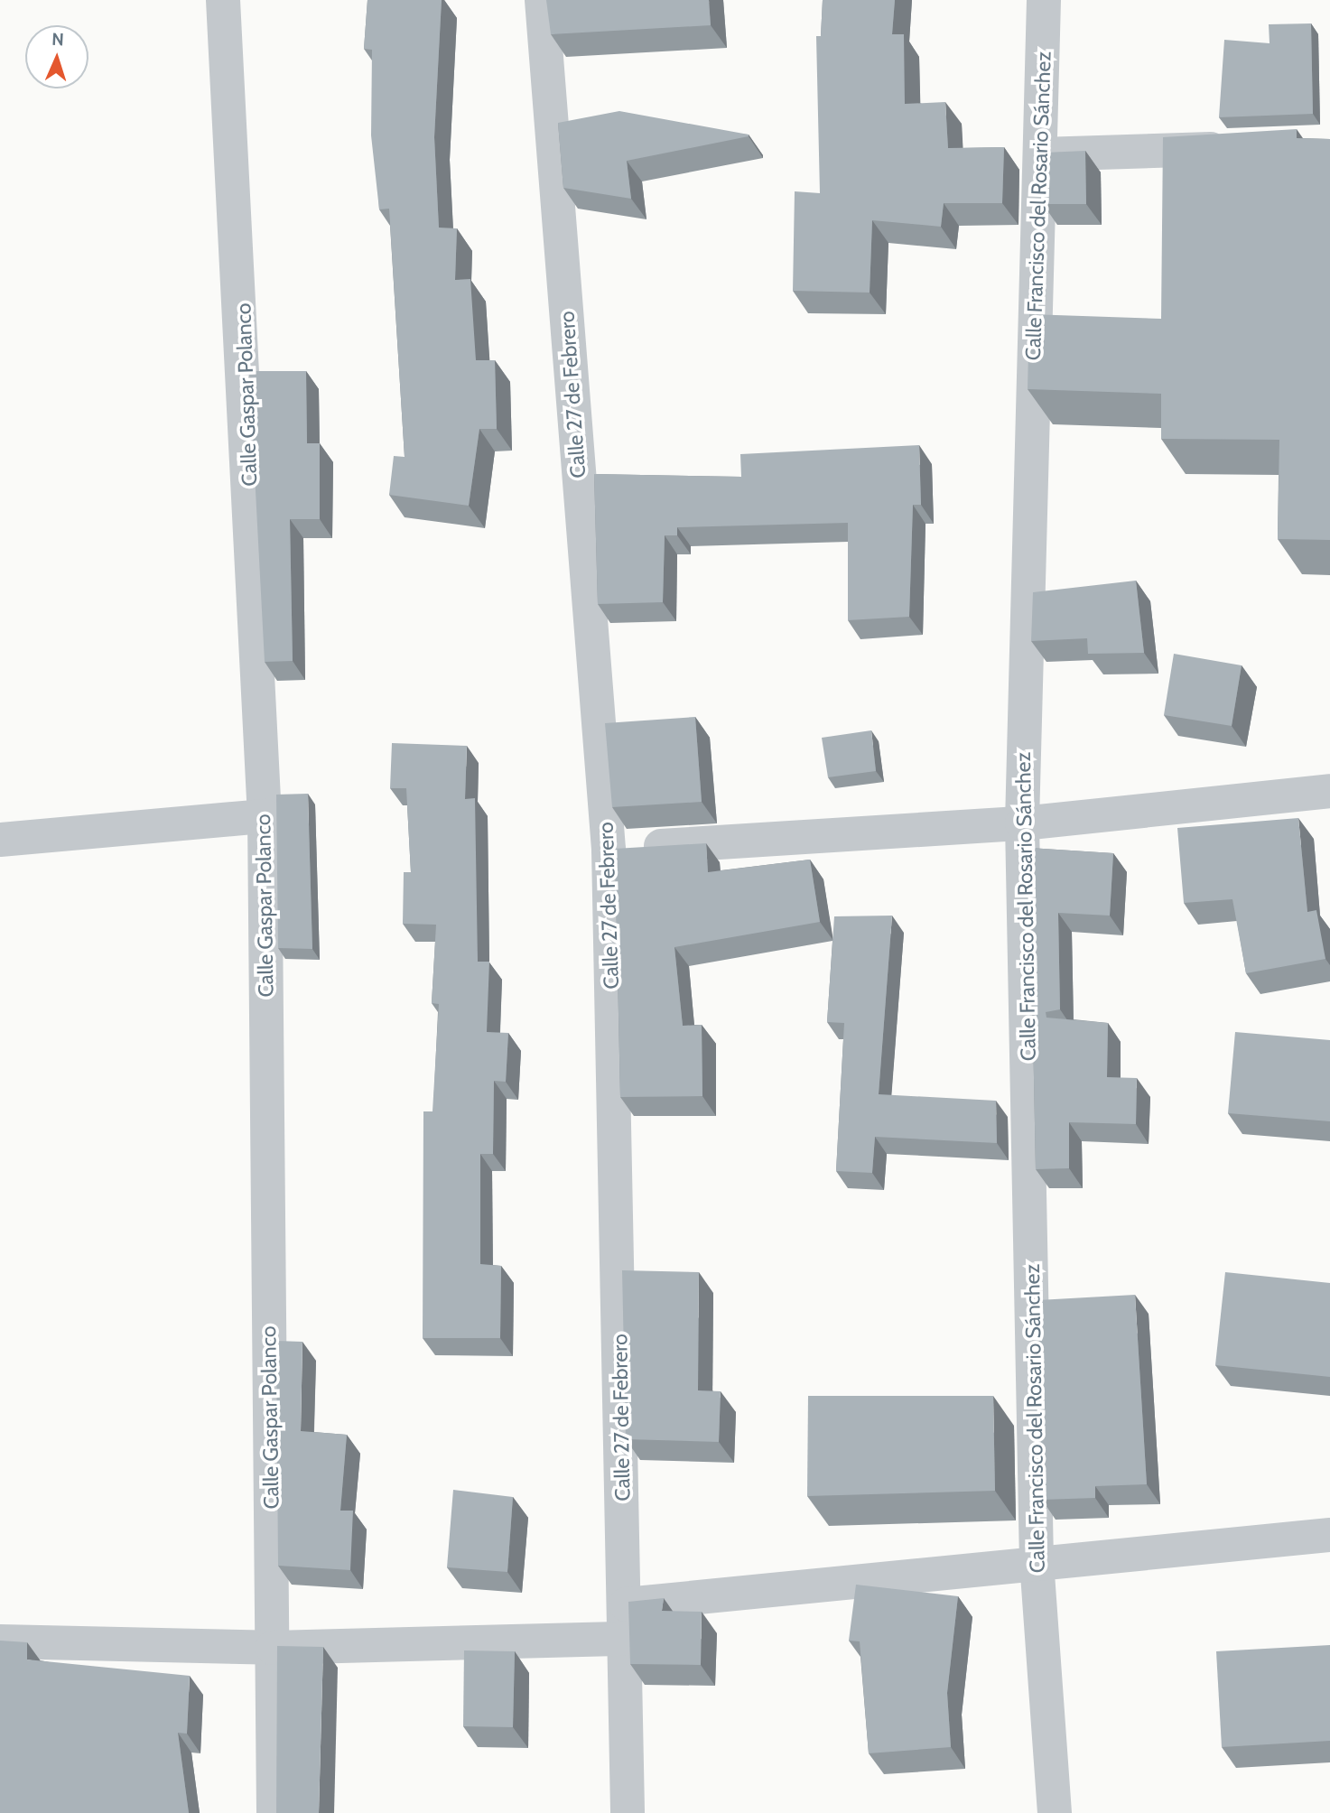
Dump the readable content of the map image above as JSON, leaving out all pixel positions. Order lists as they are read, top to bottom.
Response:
{
  "streets": {
    "street": ["Calle Francisco del Rosario Sánchez", "Calle Gaspar Polanco", "Calle 27 de Febrero"]
  },
  "north": "top"
}
